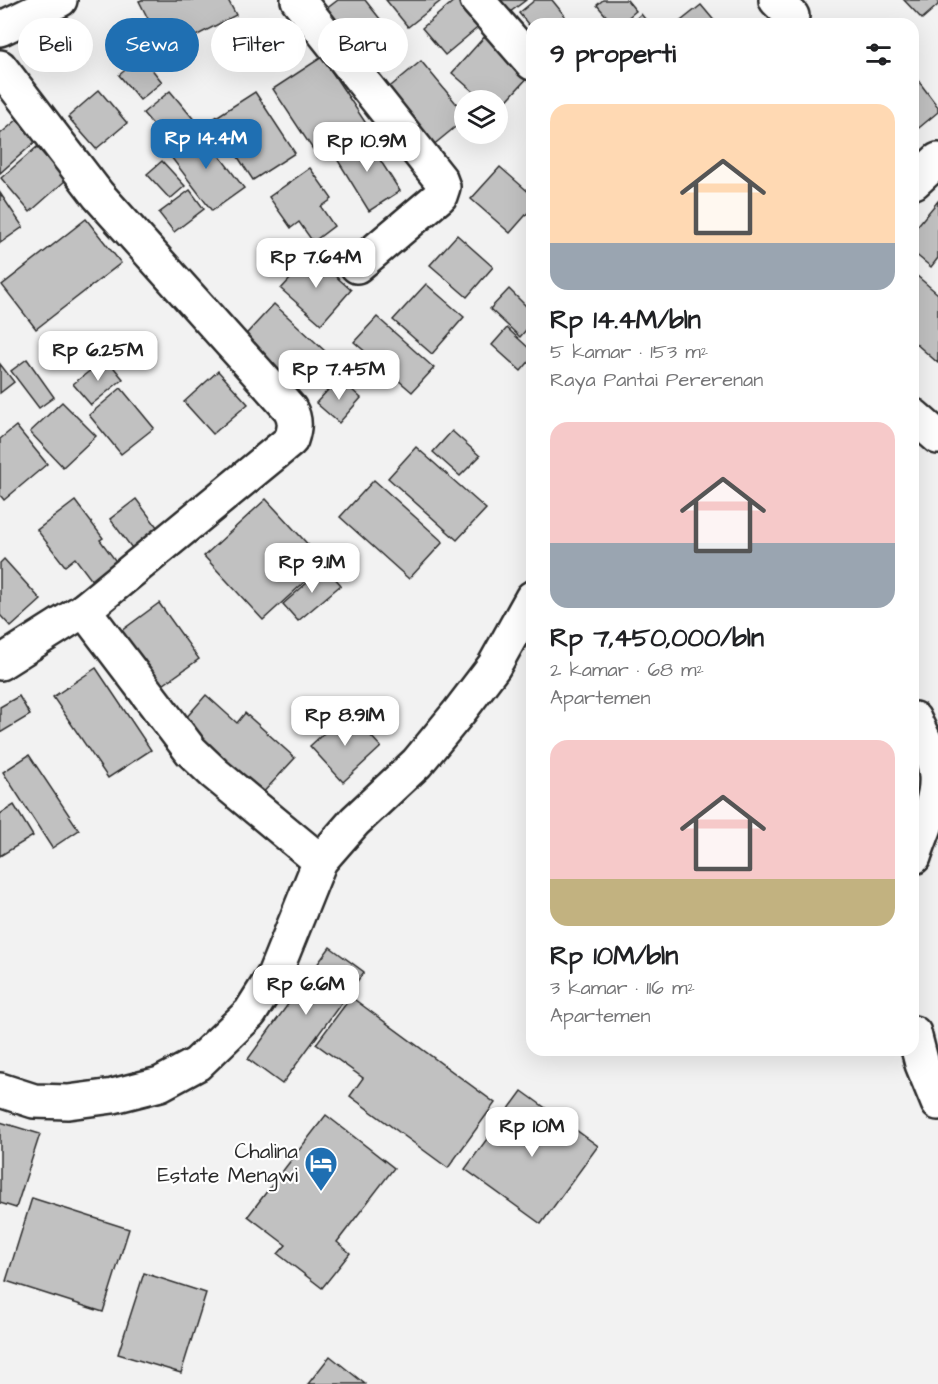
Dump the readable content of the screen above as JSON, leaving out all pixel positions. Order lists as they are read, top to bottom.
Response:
{
  "places": {
    "hotel": ["Chalina Estate Mengwi"]
  },
  "page": {
    "chip": [
      "Beli",
      "Sewa",
      "Filter",
      "Baru"
    ],
    "heading": "9 properti",
    "list": [
      {
        "name": "Rp 14.4M/bln",
        "note": "5 kamar · 153 m² · Raya Pantai Pererenan"
      },
      {
        "name": "Rp 7,450,000/bln",
        "note": "2 kamar · 68 m² · Apartemen"
      },
      {
        "name": "Rp 10M/bln",
        "note": "3 kamar · 116 m² · Apartemen"
      }
    ],
    "price": [
      "Rp 14.4M",
      "Rp 10.9M",
      "Rp 7.64M",
      "Rp 6.25M",
      "Rp 7.45M",
      "Rp 9.1M",
      "Rp 8.91M",
      "Rp 6.6M",
      "Rp 10M"
    ]
  }
}
